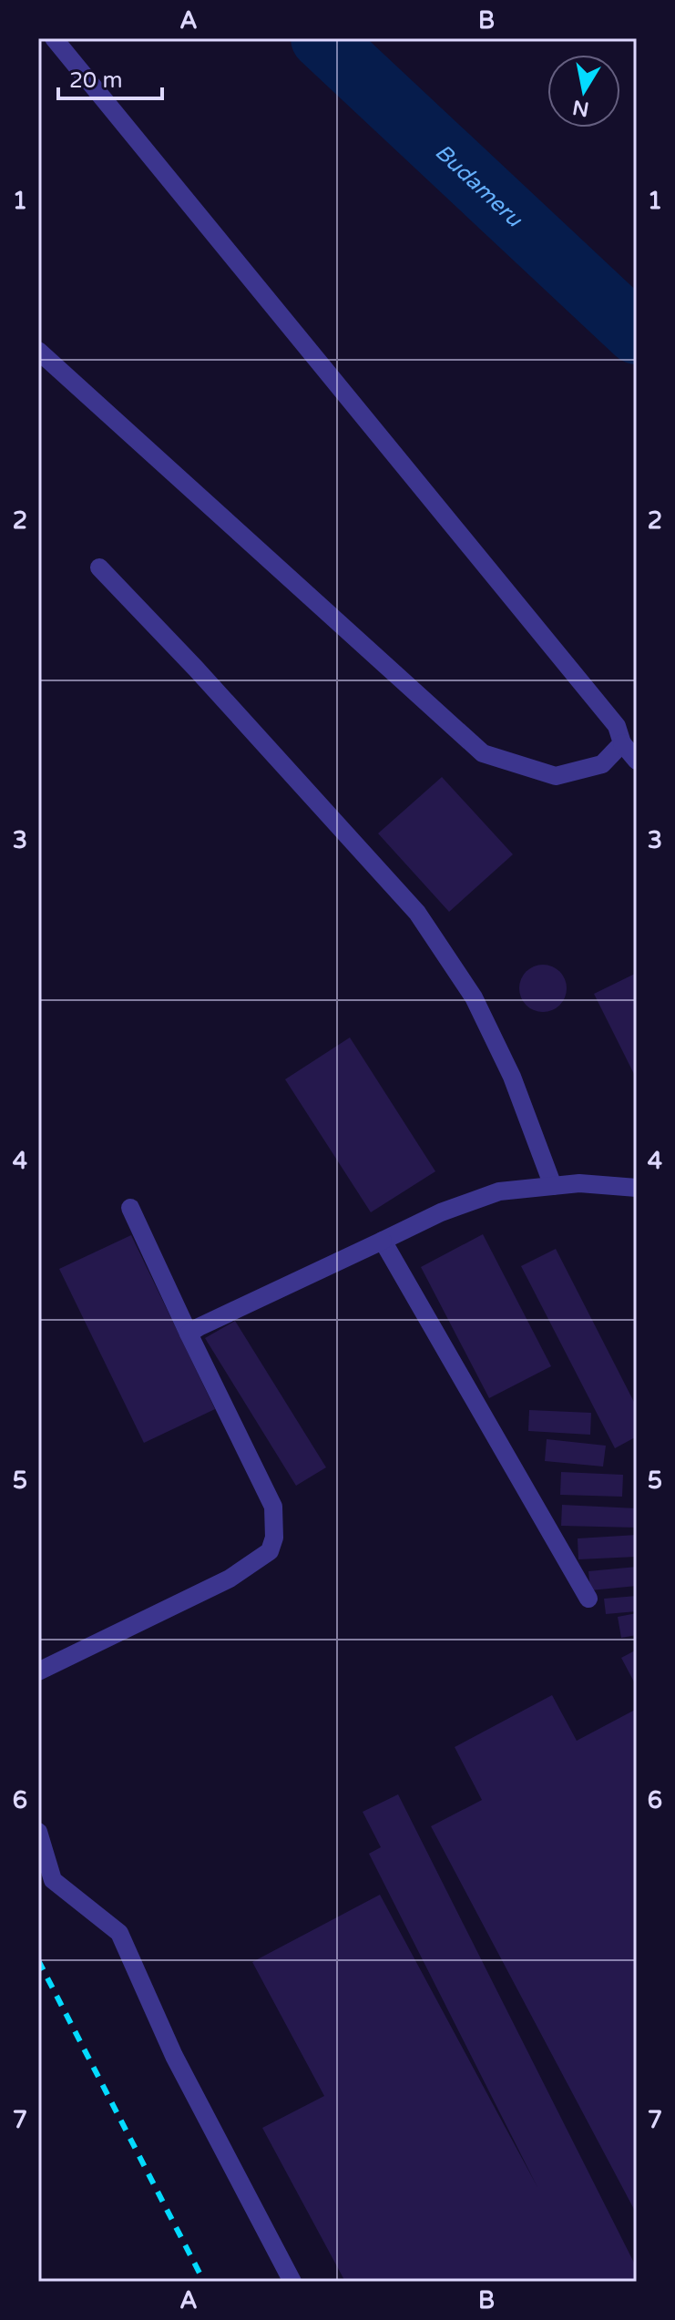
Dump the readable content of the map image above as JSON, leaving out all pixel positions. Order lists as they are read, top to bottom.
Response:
{
  "water": ["Budameru"],
  "scale_bar": "20 m",
  "north": "bottom",
  "grid": {
    "columns": ["A", "B"],
    "rows": [
      "1",
      "2",
      "3",
      "4",
      "5",
      "6",
      "7"
    ]
  }
}
